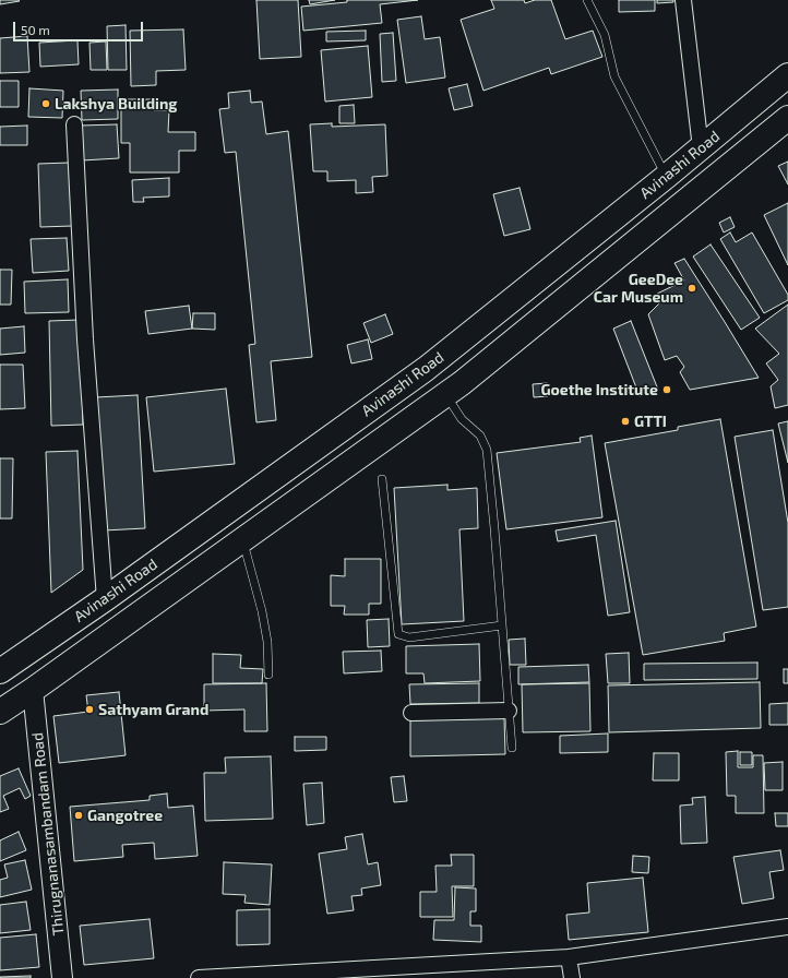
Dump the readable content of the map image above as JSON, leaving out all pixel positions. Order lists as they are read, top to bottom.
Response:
{
  "streets": {
    "main road": ["Avinashi Road"],
    "street": ["Thirugnanasambandam Road"]
  },
  "crossings": [
    ["Avinashi Road", "Thirugnanasambandam Road"]
  ],
  "places": [
    "Lakshya Building",
    "GeeDee Car Museum",
    "Goethe Institute",
    "GTTI",
    "Sathyam Grand",
    "Gangotree"
  ],
  "scale_bar": "50 m"
}
